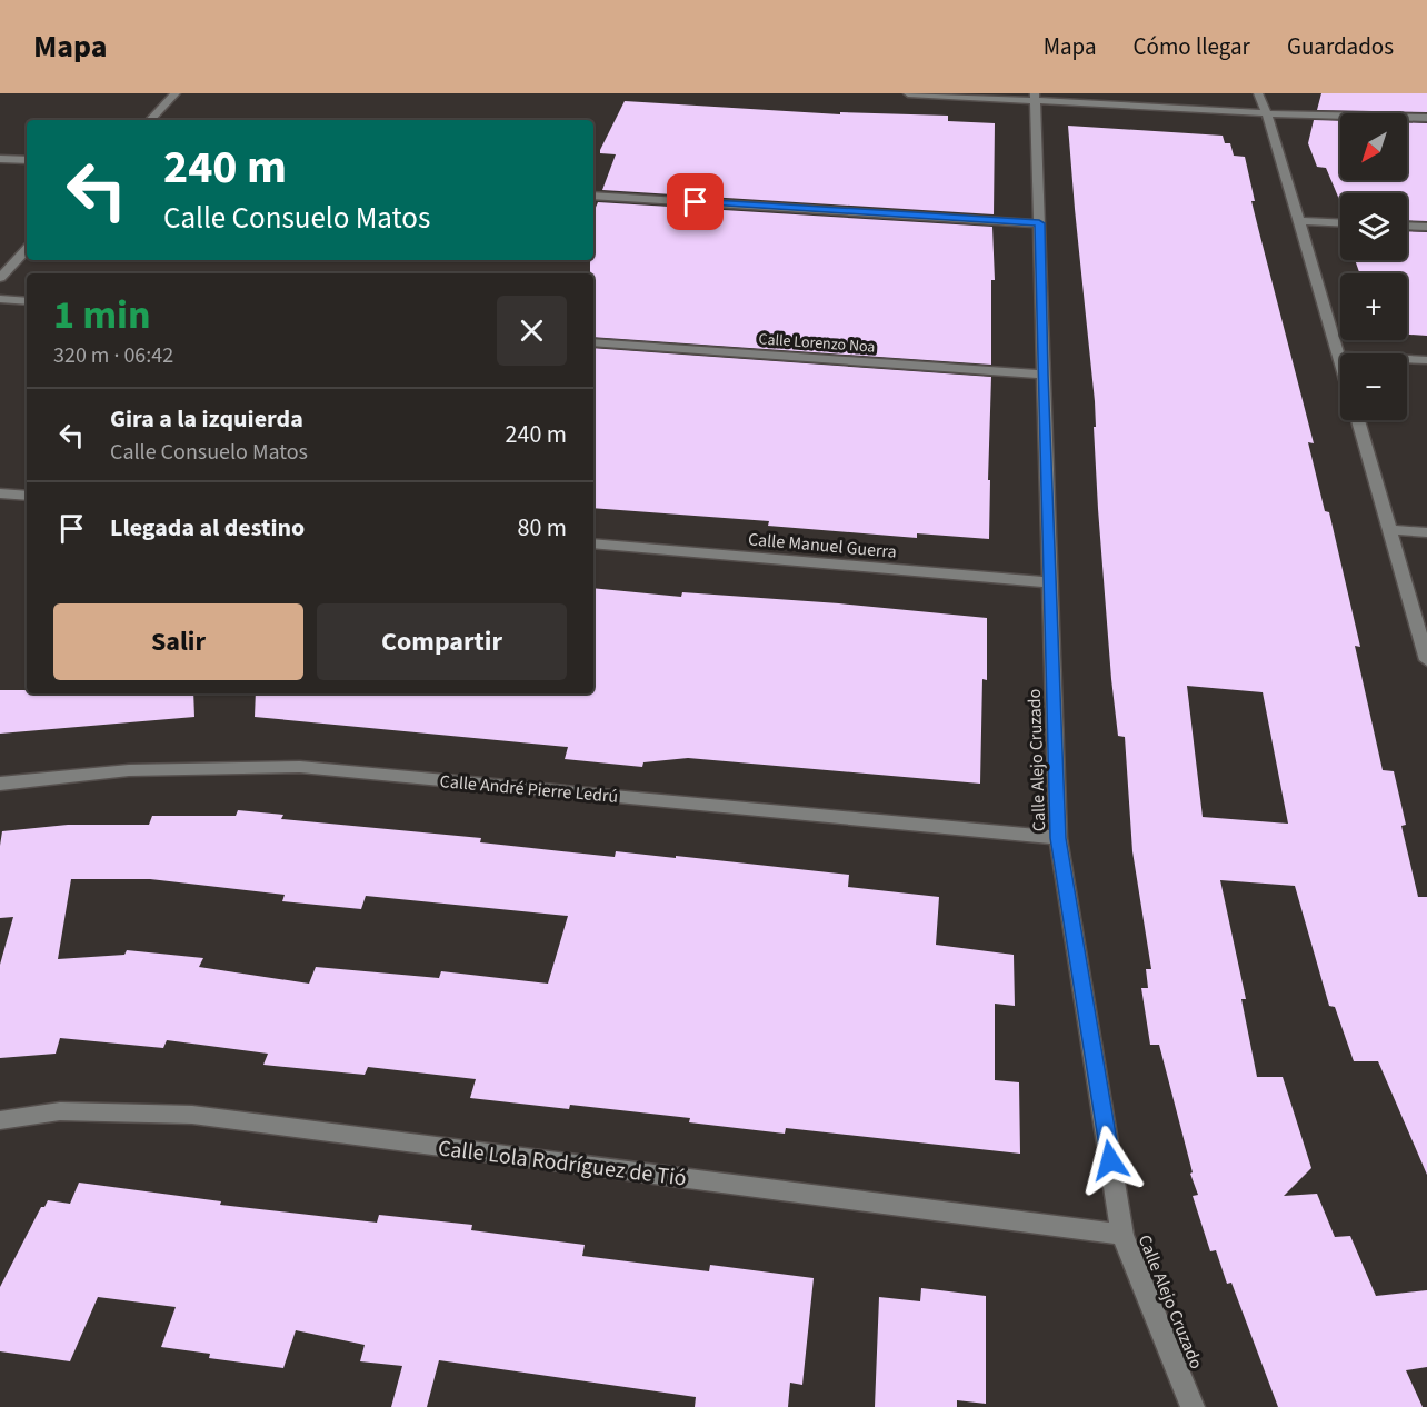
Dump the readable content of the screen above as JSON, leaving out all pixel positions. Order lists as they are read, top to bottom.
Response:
{
  "streets": {
    "street": [
      "Calle Lorenzo Noa",
      "Calle Manuel Guerra",
      "Calle Alejo Cruzado",
      "Calle André Pierre Ledrú",
      "Calle Lola Rodríguez de Tió"
    ]
  },
  "crossings": [
    ["Calle Lorenzo Noa", "Calle Alejo Cruzado"],
    ["Calle Manuel Guerra", "Calle Alejo Cruzado"],
    ["Calle Alejo Cruzado", "Calle André Pierre Ledrú"],
    ["Calle Alejo Cruzado", "Calle Lola Rodríguez de Tió"]
  ],
  "north": "bottom left",
  "page": {
    "header": "Mapa",
    "nav": ["Mapa", "Cómo llegar", "Guardados"],
    "map_buttons": ["+", "−"],
    "turn": ["240 m", "Calle Consuelo Matos"],
    "heading": ["1 min", "320 m · 06:42"],
    "list": [
      {
        "name": "Gira a la izquierda",
        "note": "Calle Consuelo Matos",
        "value": "240 m"
      },
      {
        "name": "Llegada al destino",
        "value": "80 m"
      }
    ],
    "buttons": ["Salir", "Compartir"]
  }
}
